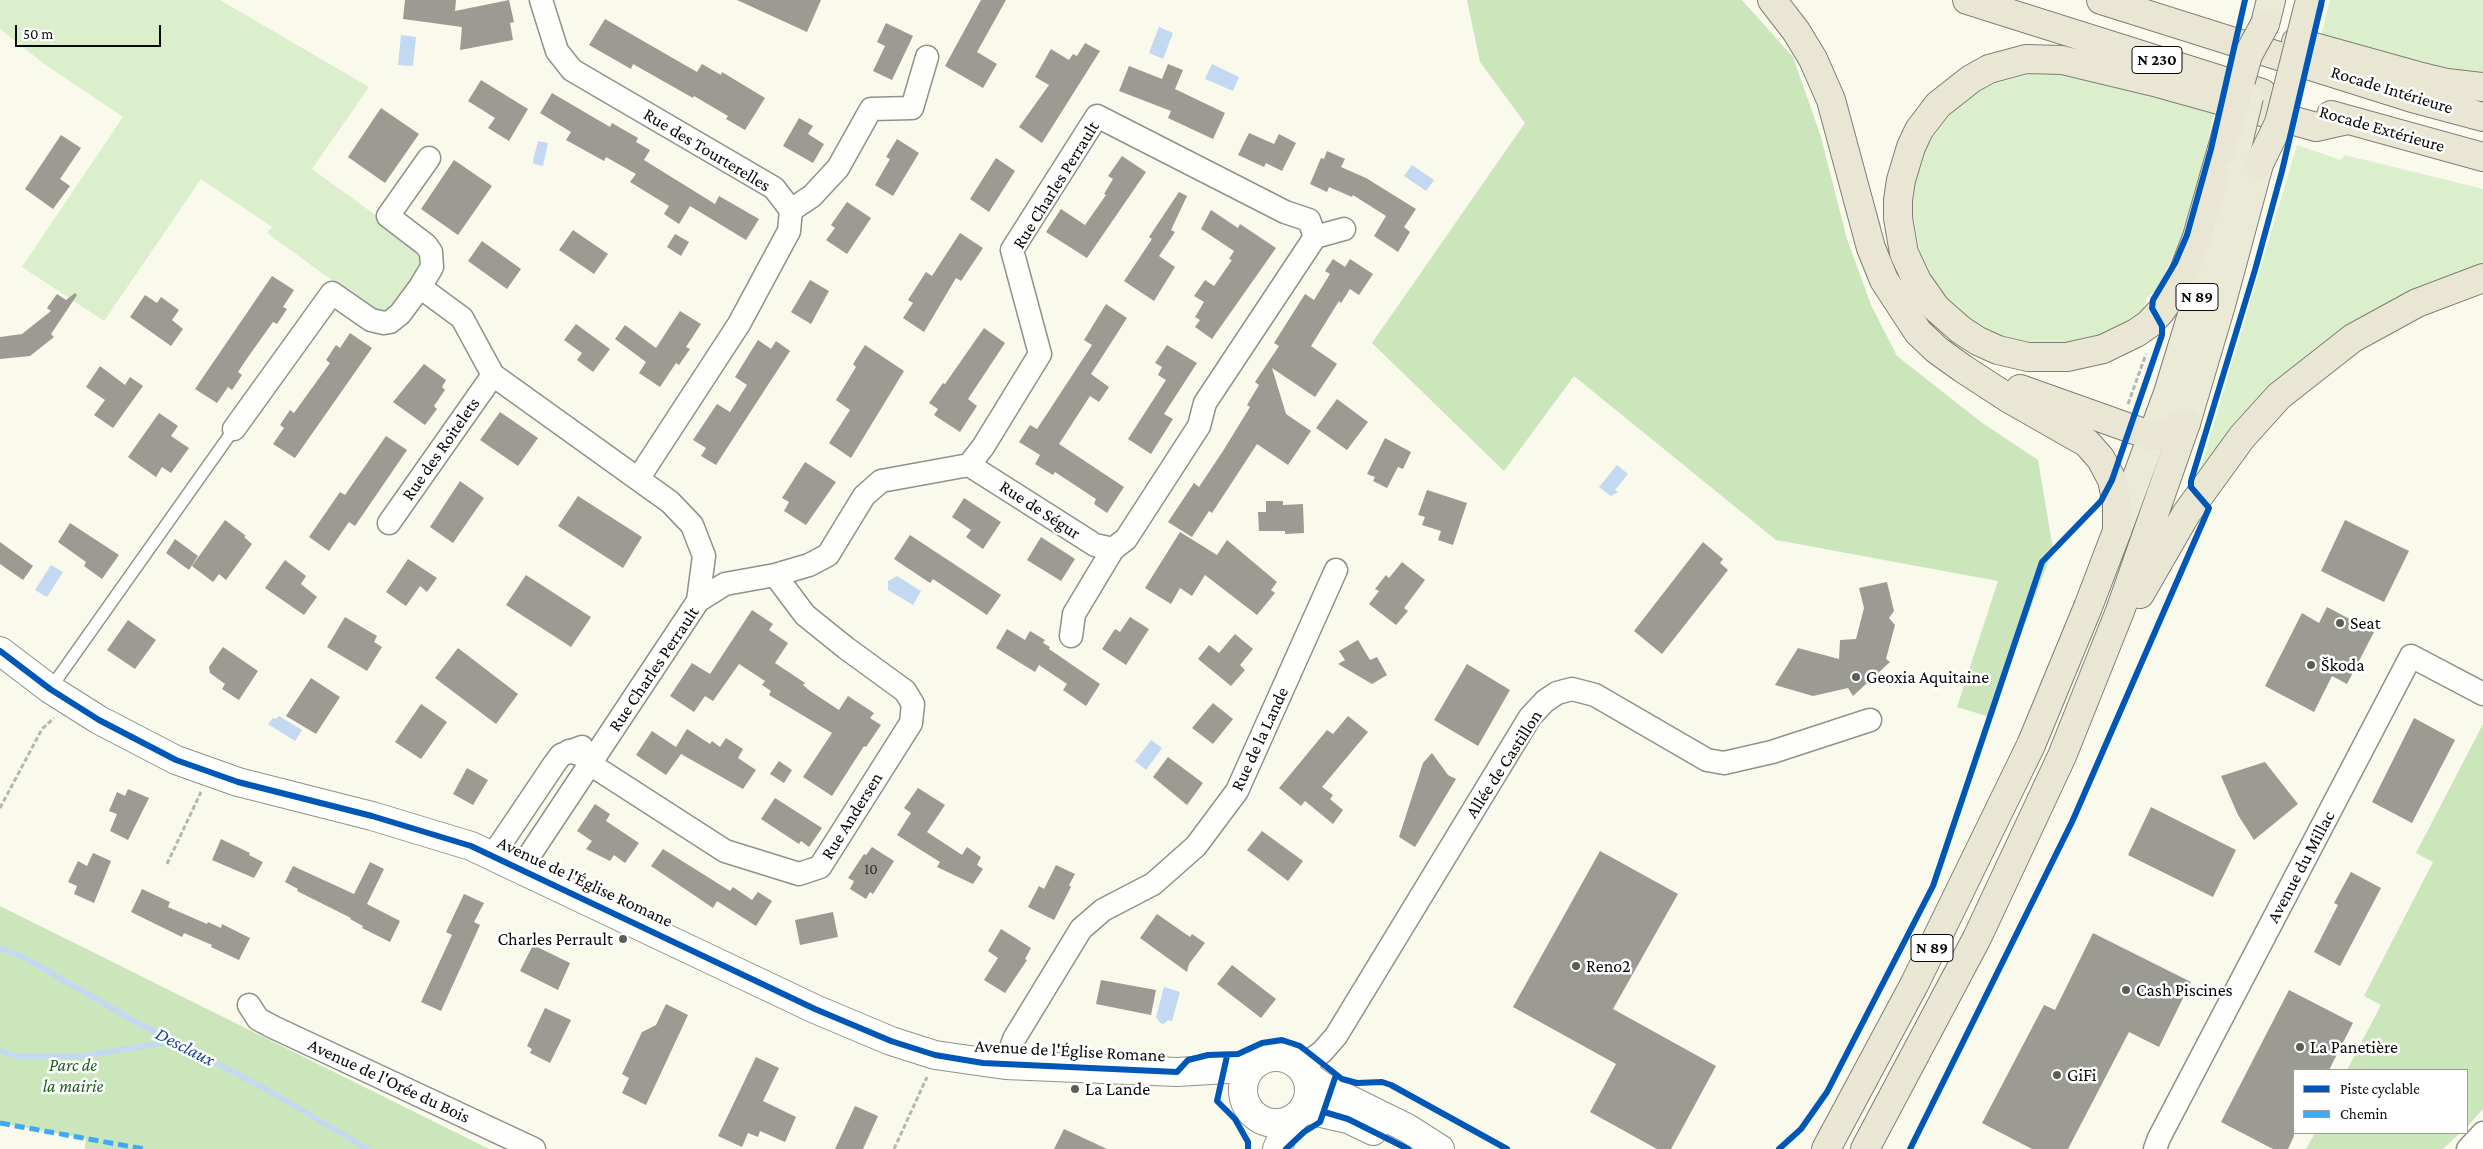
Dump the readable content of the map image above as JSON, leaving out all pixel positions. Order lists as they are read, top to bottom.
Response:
{
  "streets": {
    "highway": [
      "N 230",
      "Rocade Intérieure",
      "Rocade Extérieure",
      "N 89"
    ],
    "street": [
      "Rue des Tourterelles",
      "Rue Charles Perrault",
      "Rue des Roitelets",
      "Rue de Ségur",
      "Rue de la Lande",
      "Allée de Castillon",
      "Rue Andersen",
      "Avenue du Millac",
      "Avenue de l'Église Romane",
      "Avenue de l'Orée du Bois"
    ]
  },
  "crossings": [
    ["Rue Charles Perrault", "Rue de Ségur"],
    ["Rue Charles Perrault", "Rue Andersen"],
    ["Rue Charles Perrault", "Avenue de l'Église Romane"],
    ["Rue de la Lande", "Avenue de l'Église Romane"],
    ["Allée de Castillon", "Avenue de l'Église Romane"]
  ],
  "water": ["Desclaux"],
  "parks": ["Parc de la mairie"],
  "places": [
    "Seat",
    "Škoda",
    "Geoxia Aquitaine",
    "Charles Perrault",
    "Reno2",
    "Cash Piscines",
    "La Panetière",
    "GiFi",
    "La Lande"
  ],
  "house_numbers": ["10"],
  "legend": ["Piste cyclable", "Chemin"],
  "scale_bar": "50 m"
}
